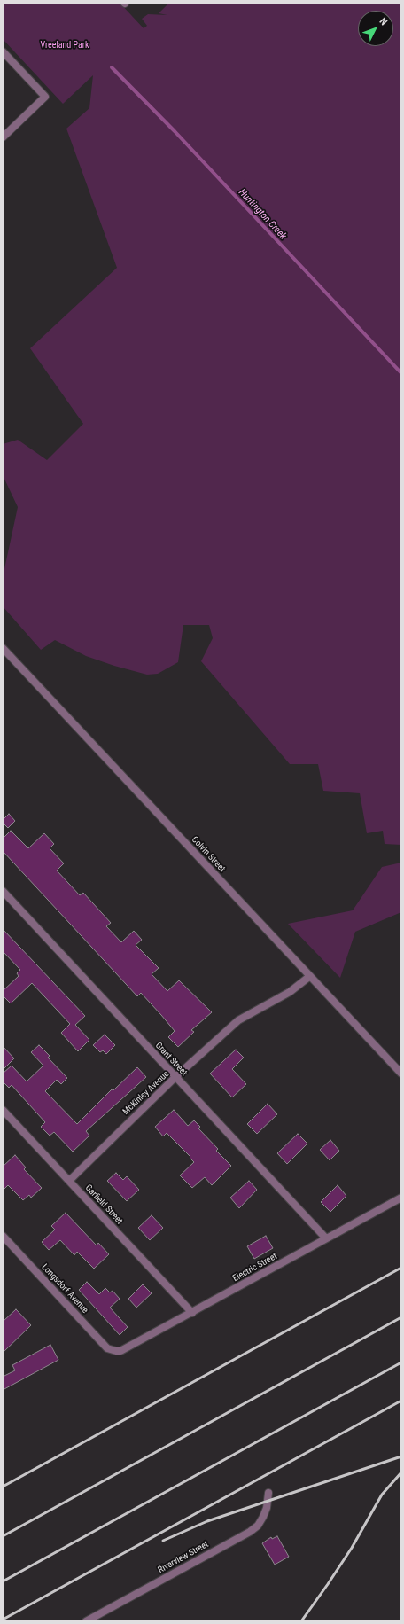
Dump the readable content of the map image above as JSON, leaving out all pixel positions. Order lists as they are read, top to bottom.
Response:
{
  "streets": {
    "street": [
      "Colvin Street",
      "Grant Street",
      "McKinley Avenue",
      "Garfield Street",
      "Electric Street",
      "Longsdorf Avenue",
      "Riverview Street"
    ]
  },
  "crossings": [
    ["Colvin Street", "McKinley Avenue"],
    ["Grant Street", "McKinley Avenue"],
    ["Grant Street", "Electric Street"],
    ["McKinley Avenue", "Garfield Street"],
    ["Garfield Street", "Electric Street"],
    ["Electric Street", "Longsdorf Avenue"]
  ],
  "water": ["Huntington Creek"],
  "parks": ["Vreeland Park"],
  "north": "top right"
}
